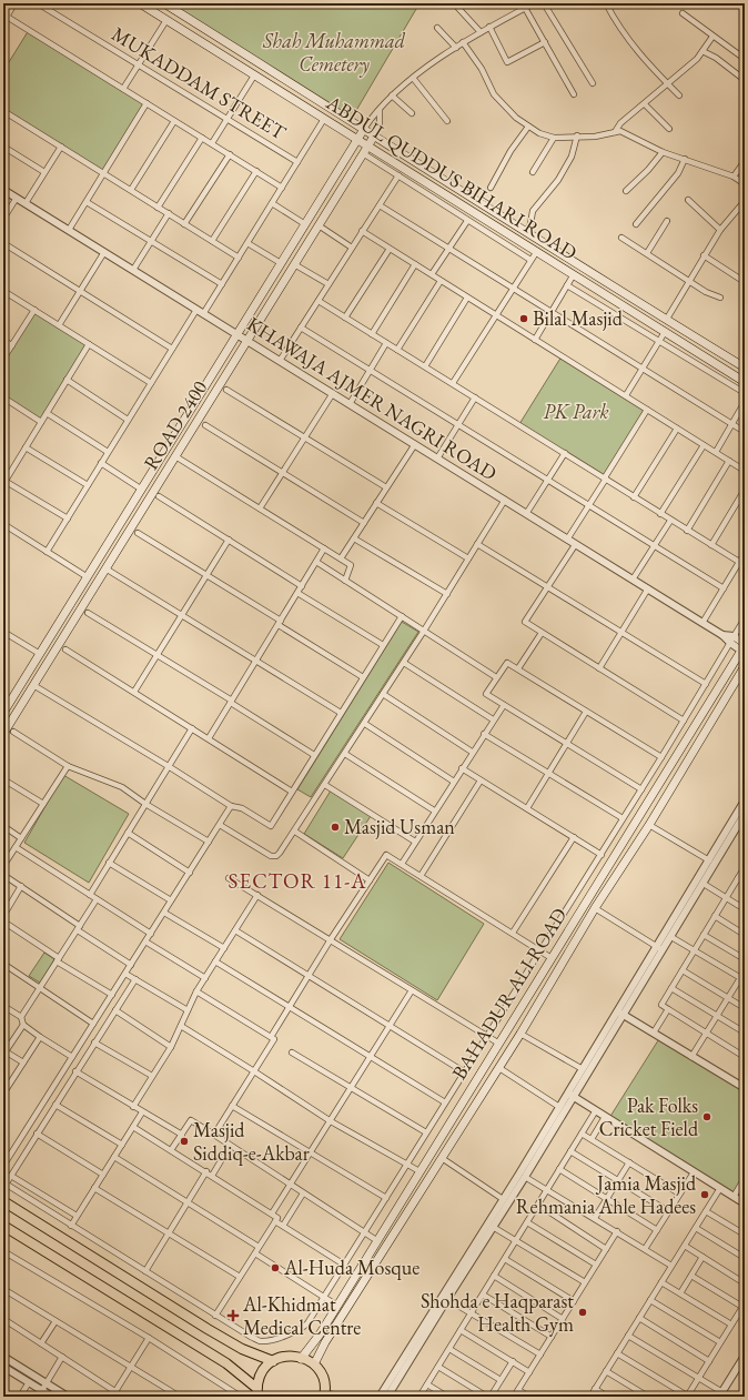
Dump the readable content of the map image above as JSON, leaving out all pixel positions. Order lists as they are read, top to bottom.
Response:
{
  "streets": {
    "main road": ["ABDUL QUDDUS BIHARI ROAD", "ROAD 2400", "BAHADUR ALI ROAD"],
    "street": ["MUKADDAM STREET", "KHAWAJA AJMER NAGRI ROAD"]
  },
  "crossings": [
    ["ABDUL QUDDUS BIHARI ROAD", "ROAD 2400"],
    ["KHAWAJA AJMER NAGRI ROAD", "ROAD 2400"],
    ["KHAWAJA AJMER NAGRI ROAD", "BAHADUR ALI ROAD"]
  ],
  "districts": ["SECTOR 11-A"],
  "parks": ["Shah Muhammad Cemetery", "PK Park"],
  "places": {
    "other": [
      "Bilal Masjid",
      "Masjid Usman",
      "Pak Folks Cricket Field",
      "Masjid Siddiq-e-Akbar",
      "Jamia Masjid Rehmania Ahle Hadees",
      "Al-Huda Mosque",
      "Shohda e Haqparast Health Gym"
    ],
    "health": ["Al-Khidmat Medical Centre"]
  }
}
